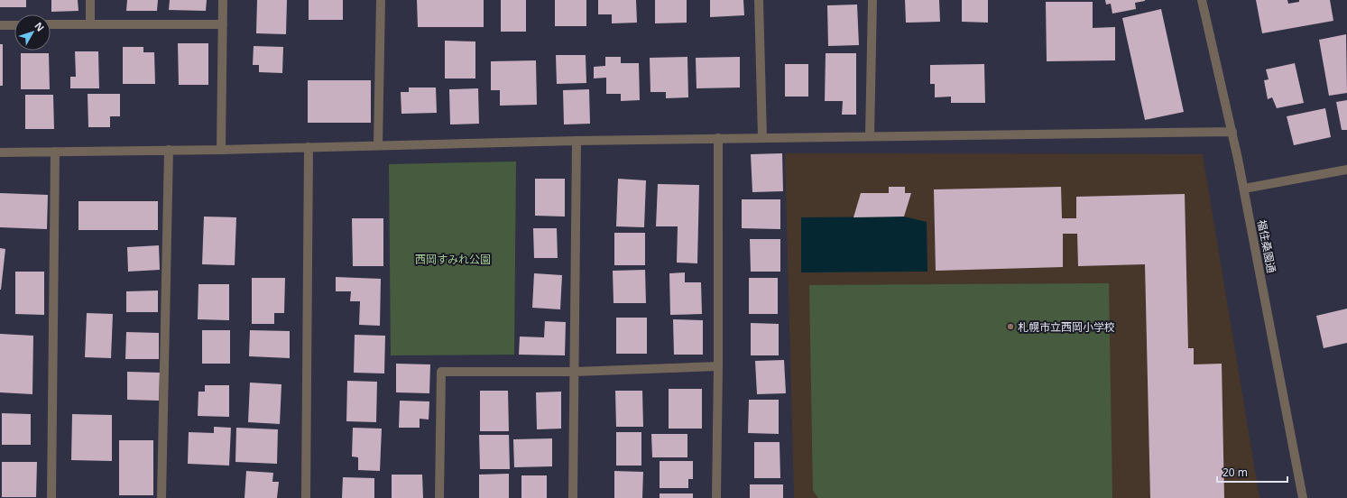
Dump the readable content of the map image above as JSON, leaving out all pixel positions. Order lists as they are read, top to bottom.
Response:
{
  "streets": {
    "street": ["福住桑園通"]
  },
  "parks": ["西岡すみれ公園"],
  "places": ["札幌市立西岡小学校"],
  "scale_bar": "20 m",
  "north": "top right"
}
